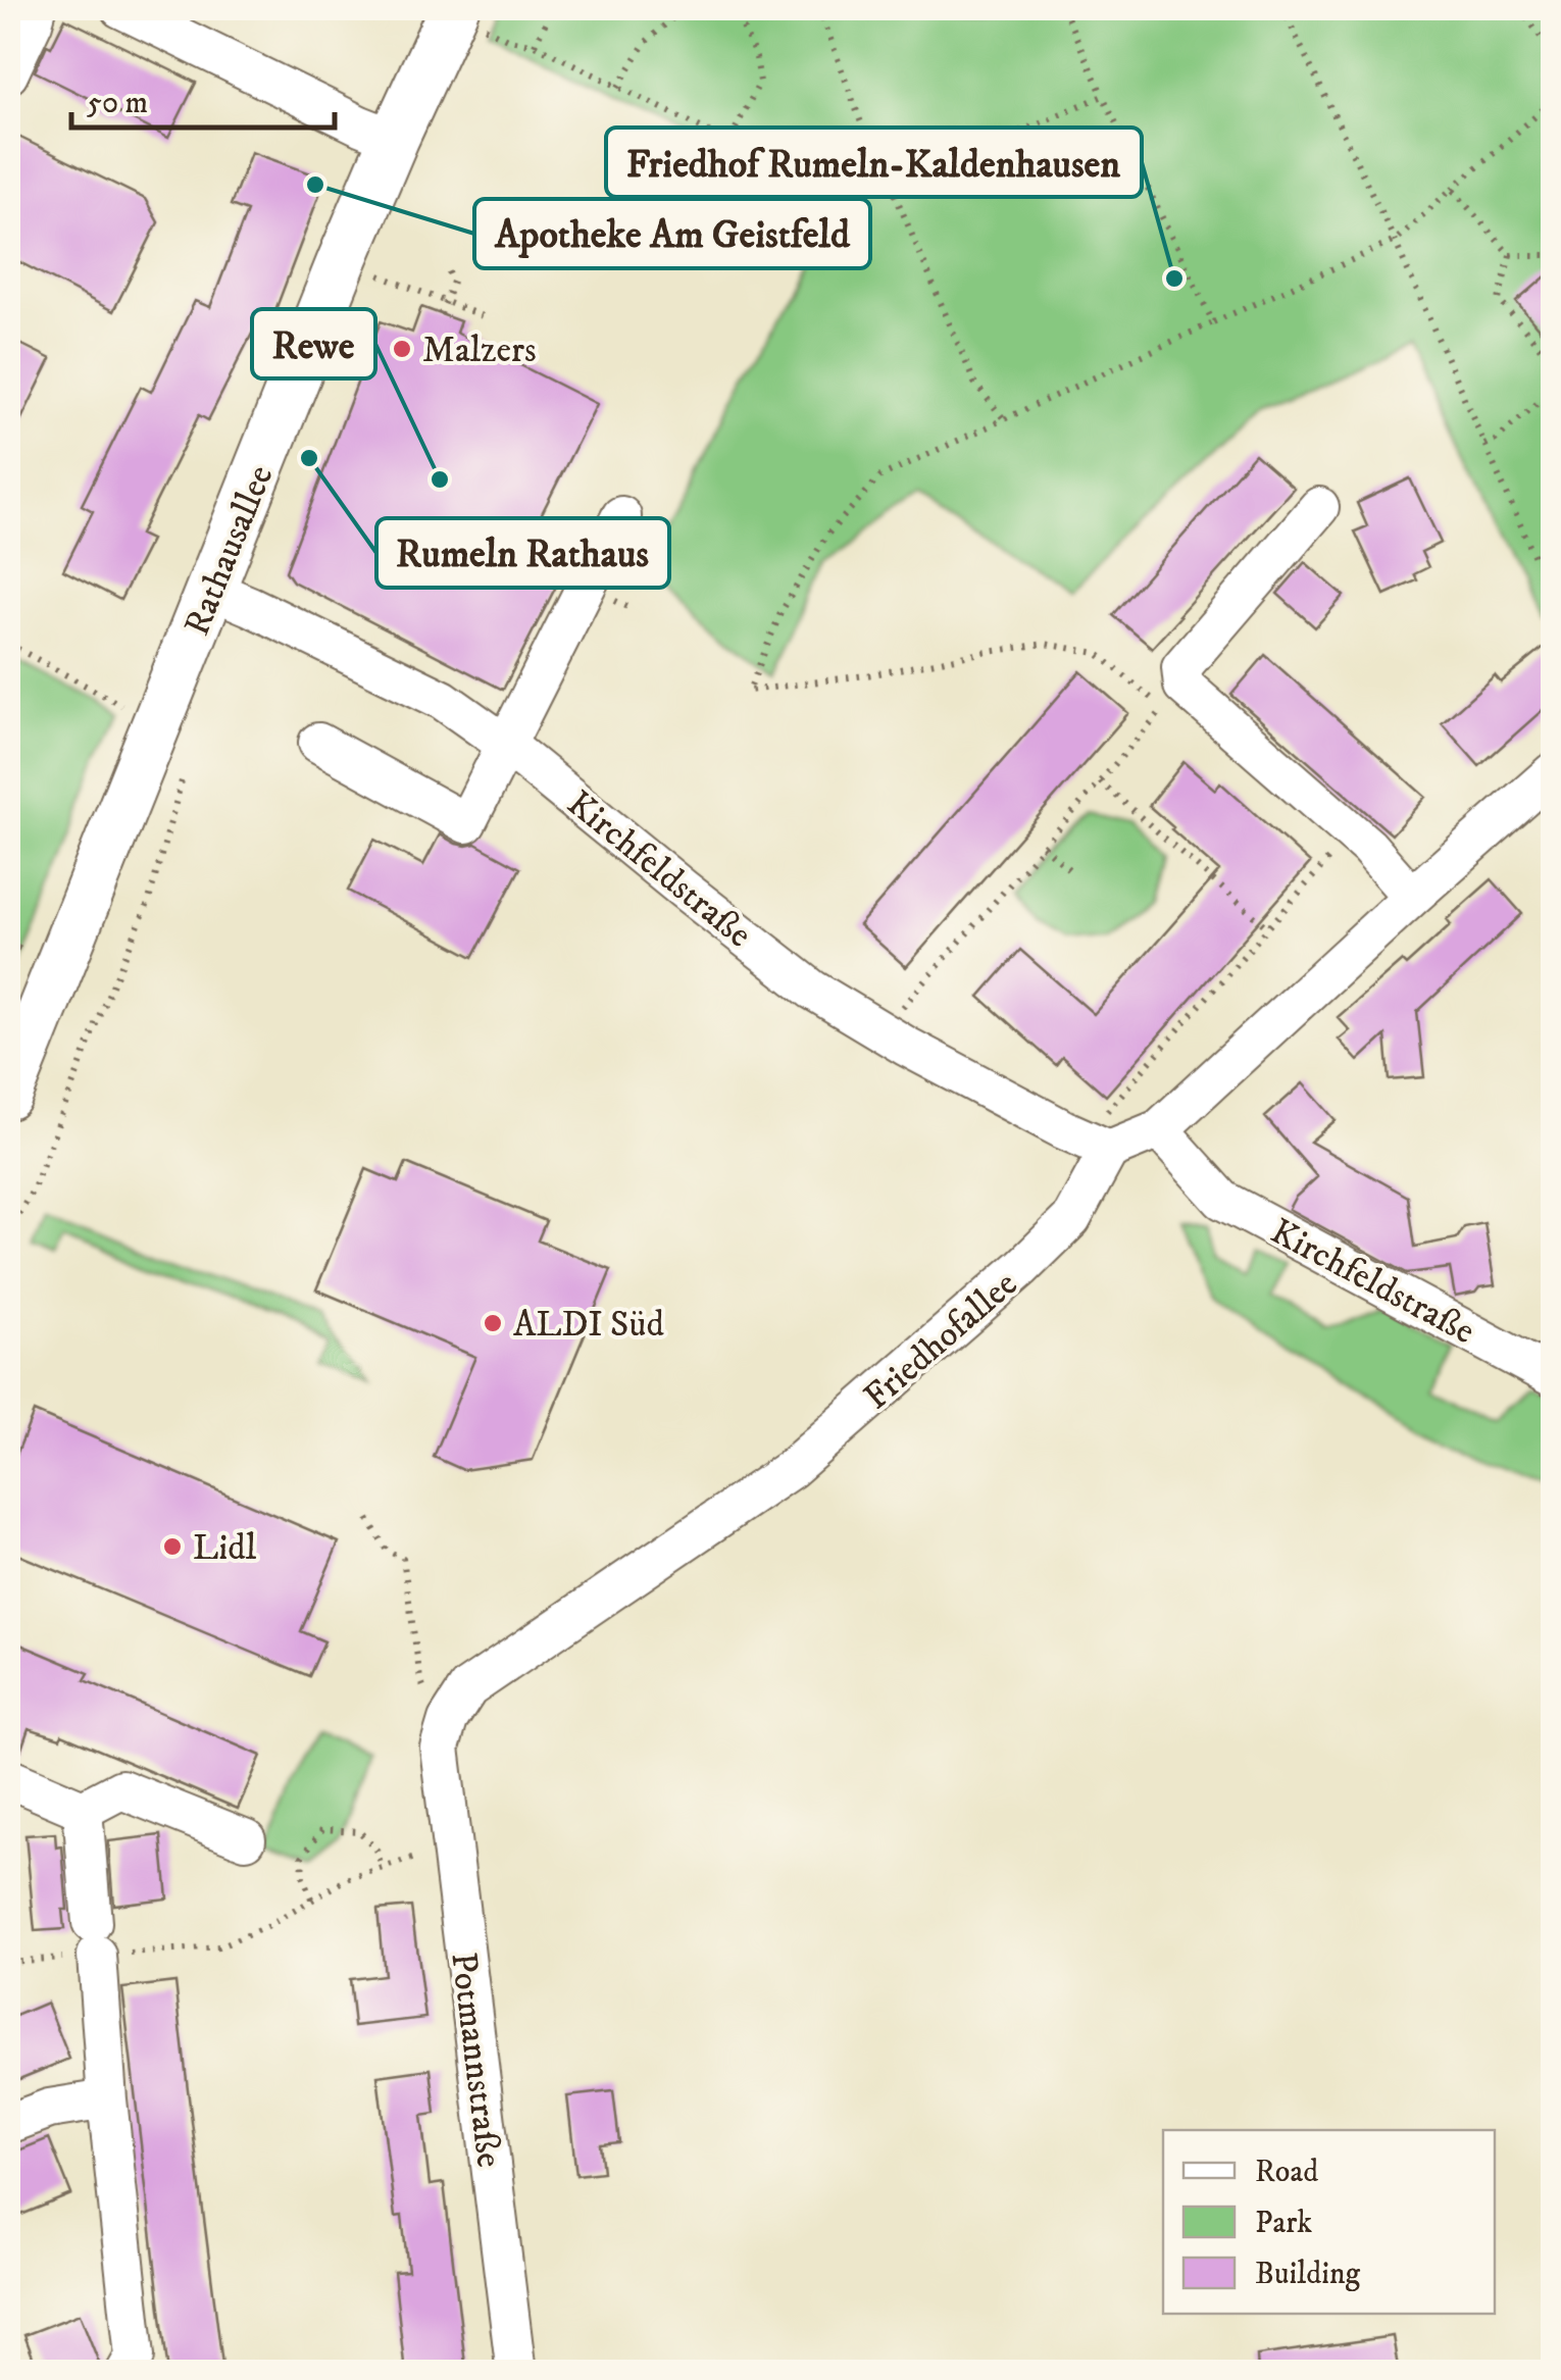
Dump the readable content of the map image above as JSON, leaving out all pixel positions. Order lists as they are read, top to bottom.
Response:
{
  "streets": {
    "main road": ["Rathausallee"],
    "street": ["Kirchfeldstraße", "Friedhofallee", "Potmannstraße"]
  },
  "crossings": [
    ["Rathausallee", "Kirchfeldstraße"],
    ["Kirchfeldstraße", "Friedhofallee"],
    ["Friedhofallee", "Potmannstraße"]
  ],
  "places": [
    "Apotheke Am Geistfeld",
    "Friedhof Rumeln-Kaldenhausen",
    "Malzers",
    "Rumeln Rathaus",
    "Rewe",
    "ALDI Süd",
    "Lidl"
  ],
  "legend": ["Road", "Park", "Building"],
  "scale_bar": "50 m"
}
